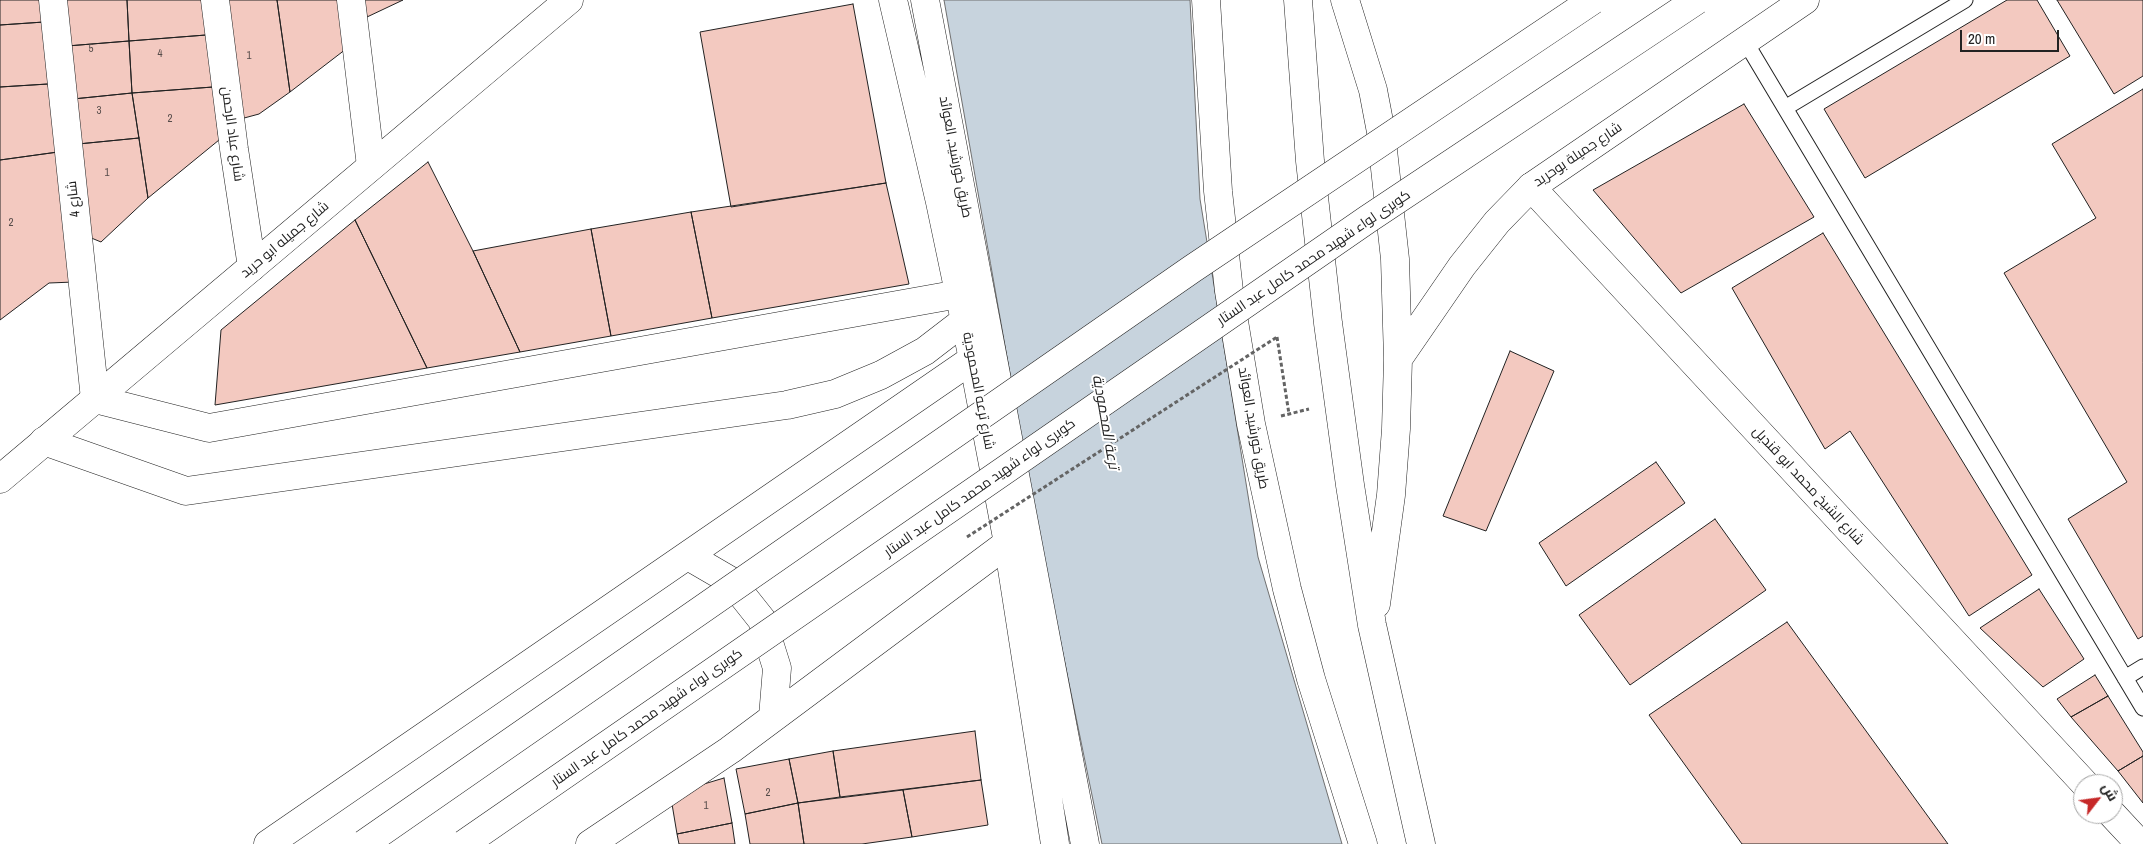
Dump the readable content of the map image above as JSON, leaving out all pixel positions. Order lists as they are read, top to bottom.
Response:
{
  "streets": {
    "main road": [
      "شارع عباد الرحمن",
      "شارع جميلة بوحريد",
      "طريق خورشيد, العوائد",
      "شارع 4",
      "شارع جميله ابو حريد",
      "كوبرى لواء شهيد محمد كامل عبد الستار",
      "شارع ترعه المحمودية",
      "شارع الشيخ محمد ابو قنديل"
    ]
  },
  "crossings": [
    ["شارع عباد الرحمن", "شارع جميله ابو حريد"],
    ["شارع جميلة بوحريد", "شارع الشيخ محمد ابو قنديل"],
    ["شارع 4", "شارع جميله ابو حريد"]
  ],
  "water": ["ترعة المحمودية"],
  "house_numbers": [
    "5",
    "4",
    "1",
    "3",
    "2",
    "1",
    "2",
    "2",
    "1"
  ],
  "scale_bar": "20 m",
  "north": "top right"
}
